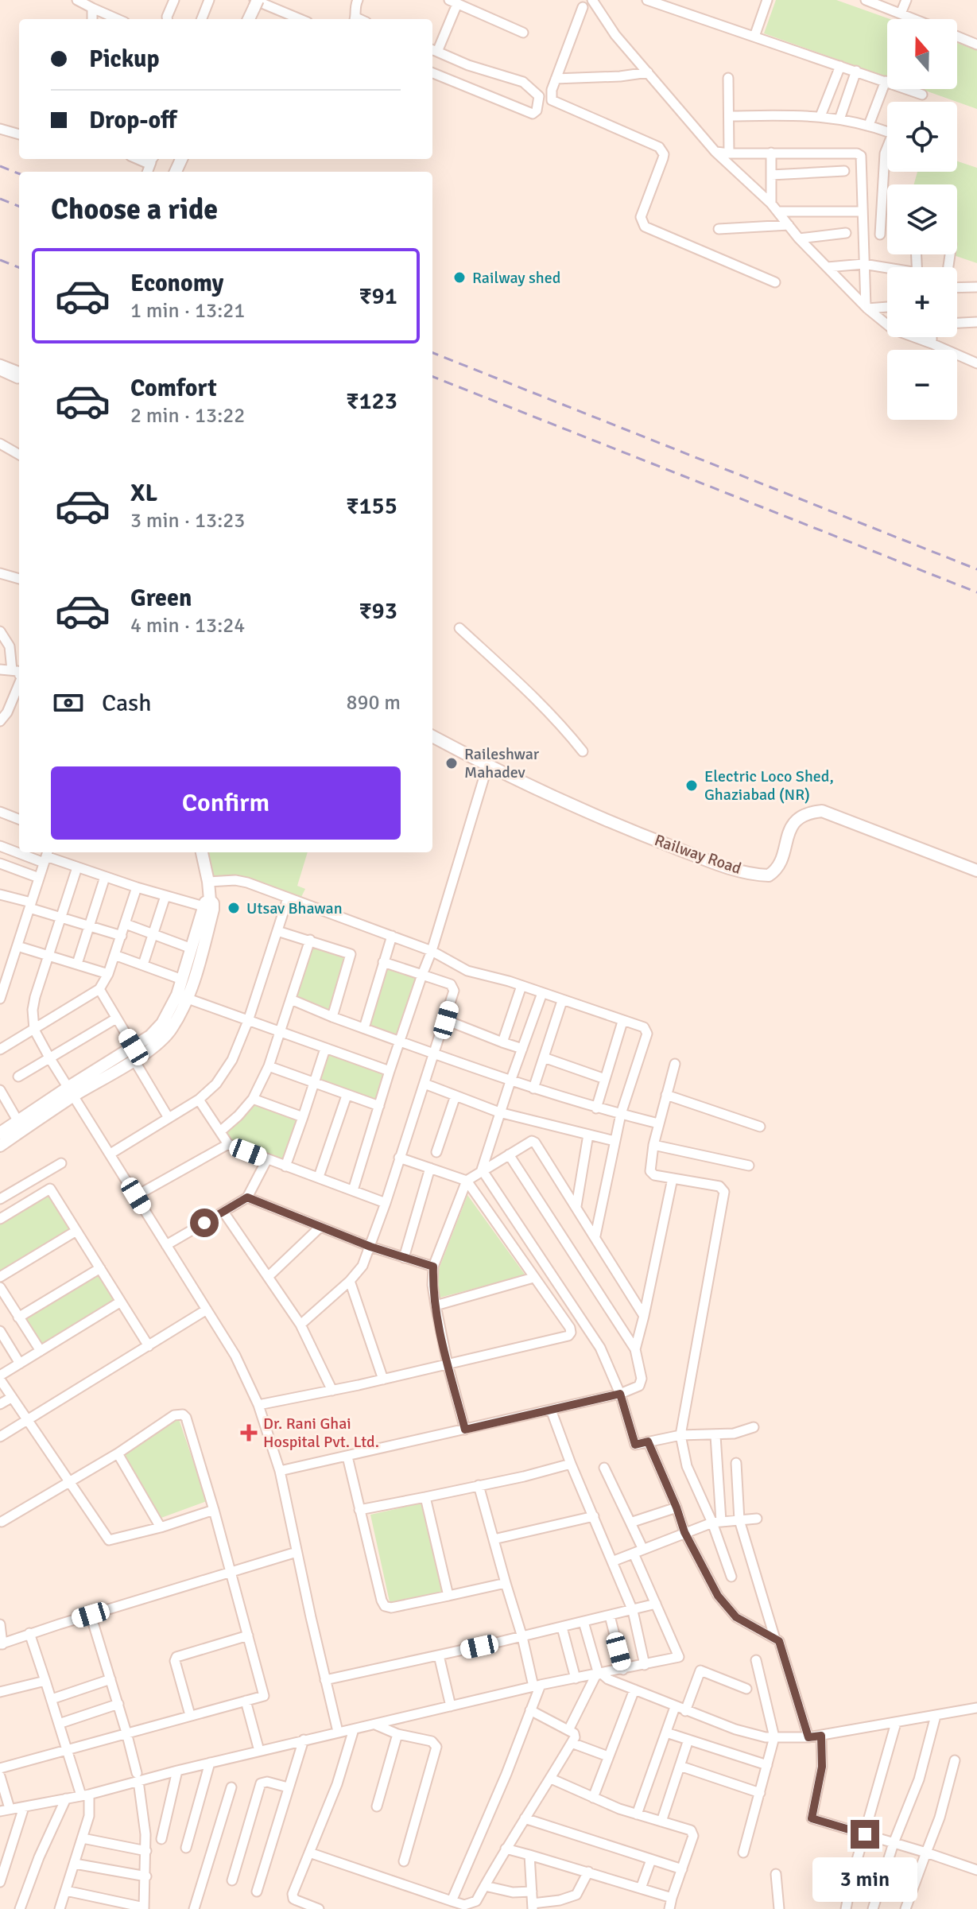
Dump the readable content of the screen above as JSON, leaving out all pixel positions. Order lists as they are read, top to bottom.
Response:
{
  "streets": {
    "street": ["Railway Road"]
  },
  "places": {
    "other": [
      "Railway shed",
      "Raileshwar Mahadev",
      "Electric Loco Shed, Ghaziabad (NR)",
      "Utsav Bhawan"
    ],
    "health": ["Dr. Rani Ghai Hospital Pvt. Ltd."]
  },
  "north": "top",
  "page": {
    "map_buttons": ["+", "−"],
    "banner": ["Pickup", "Drop-off"],
    "heading": "Choose a ride",
    "list": [
      {
        "name": "Economy",
        "note": "1 min · 13:21",
        "value": "₹91"
      },
      {
        "name": "Comfort",
        "note": "2 min · 13:22",
        "value": "₹123"
      },
      {
        "name": "XL",
        "note": "3 min · 13:23",
        "value": "₹155"
      },
      {
        "name": "Green",
        "note": "4 min · 13:24",
        "value": "₹93"
      }
    ],
    "pay": ["Cash", "890 m"],
    "buttons": "Confirm",
    "bubble": "3 min"
  }
}
